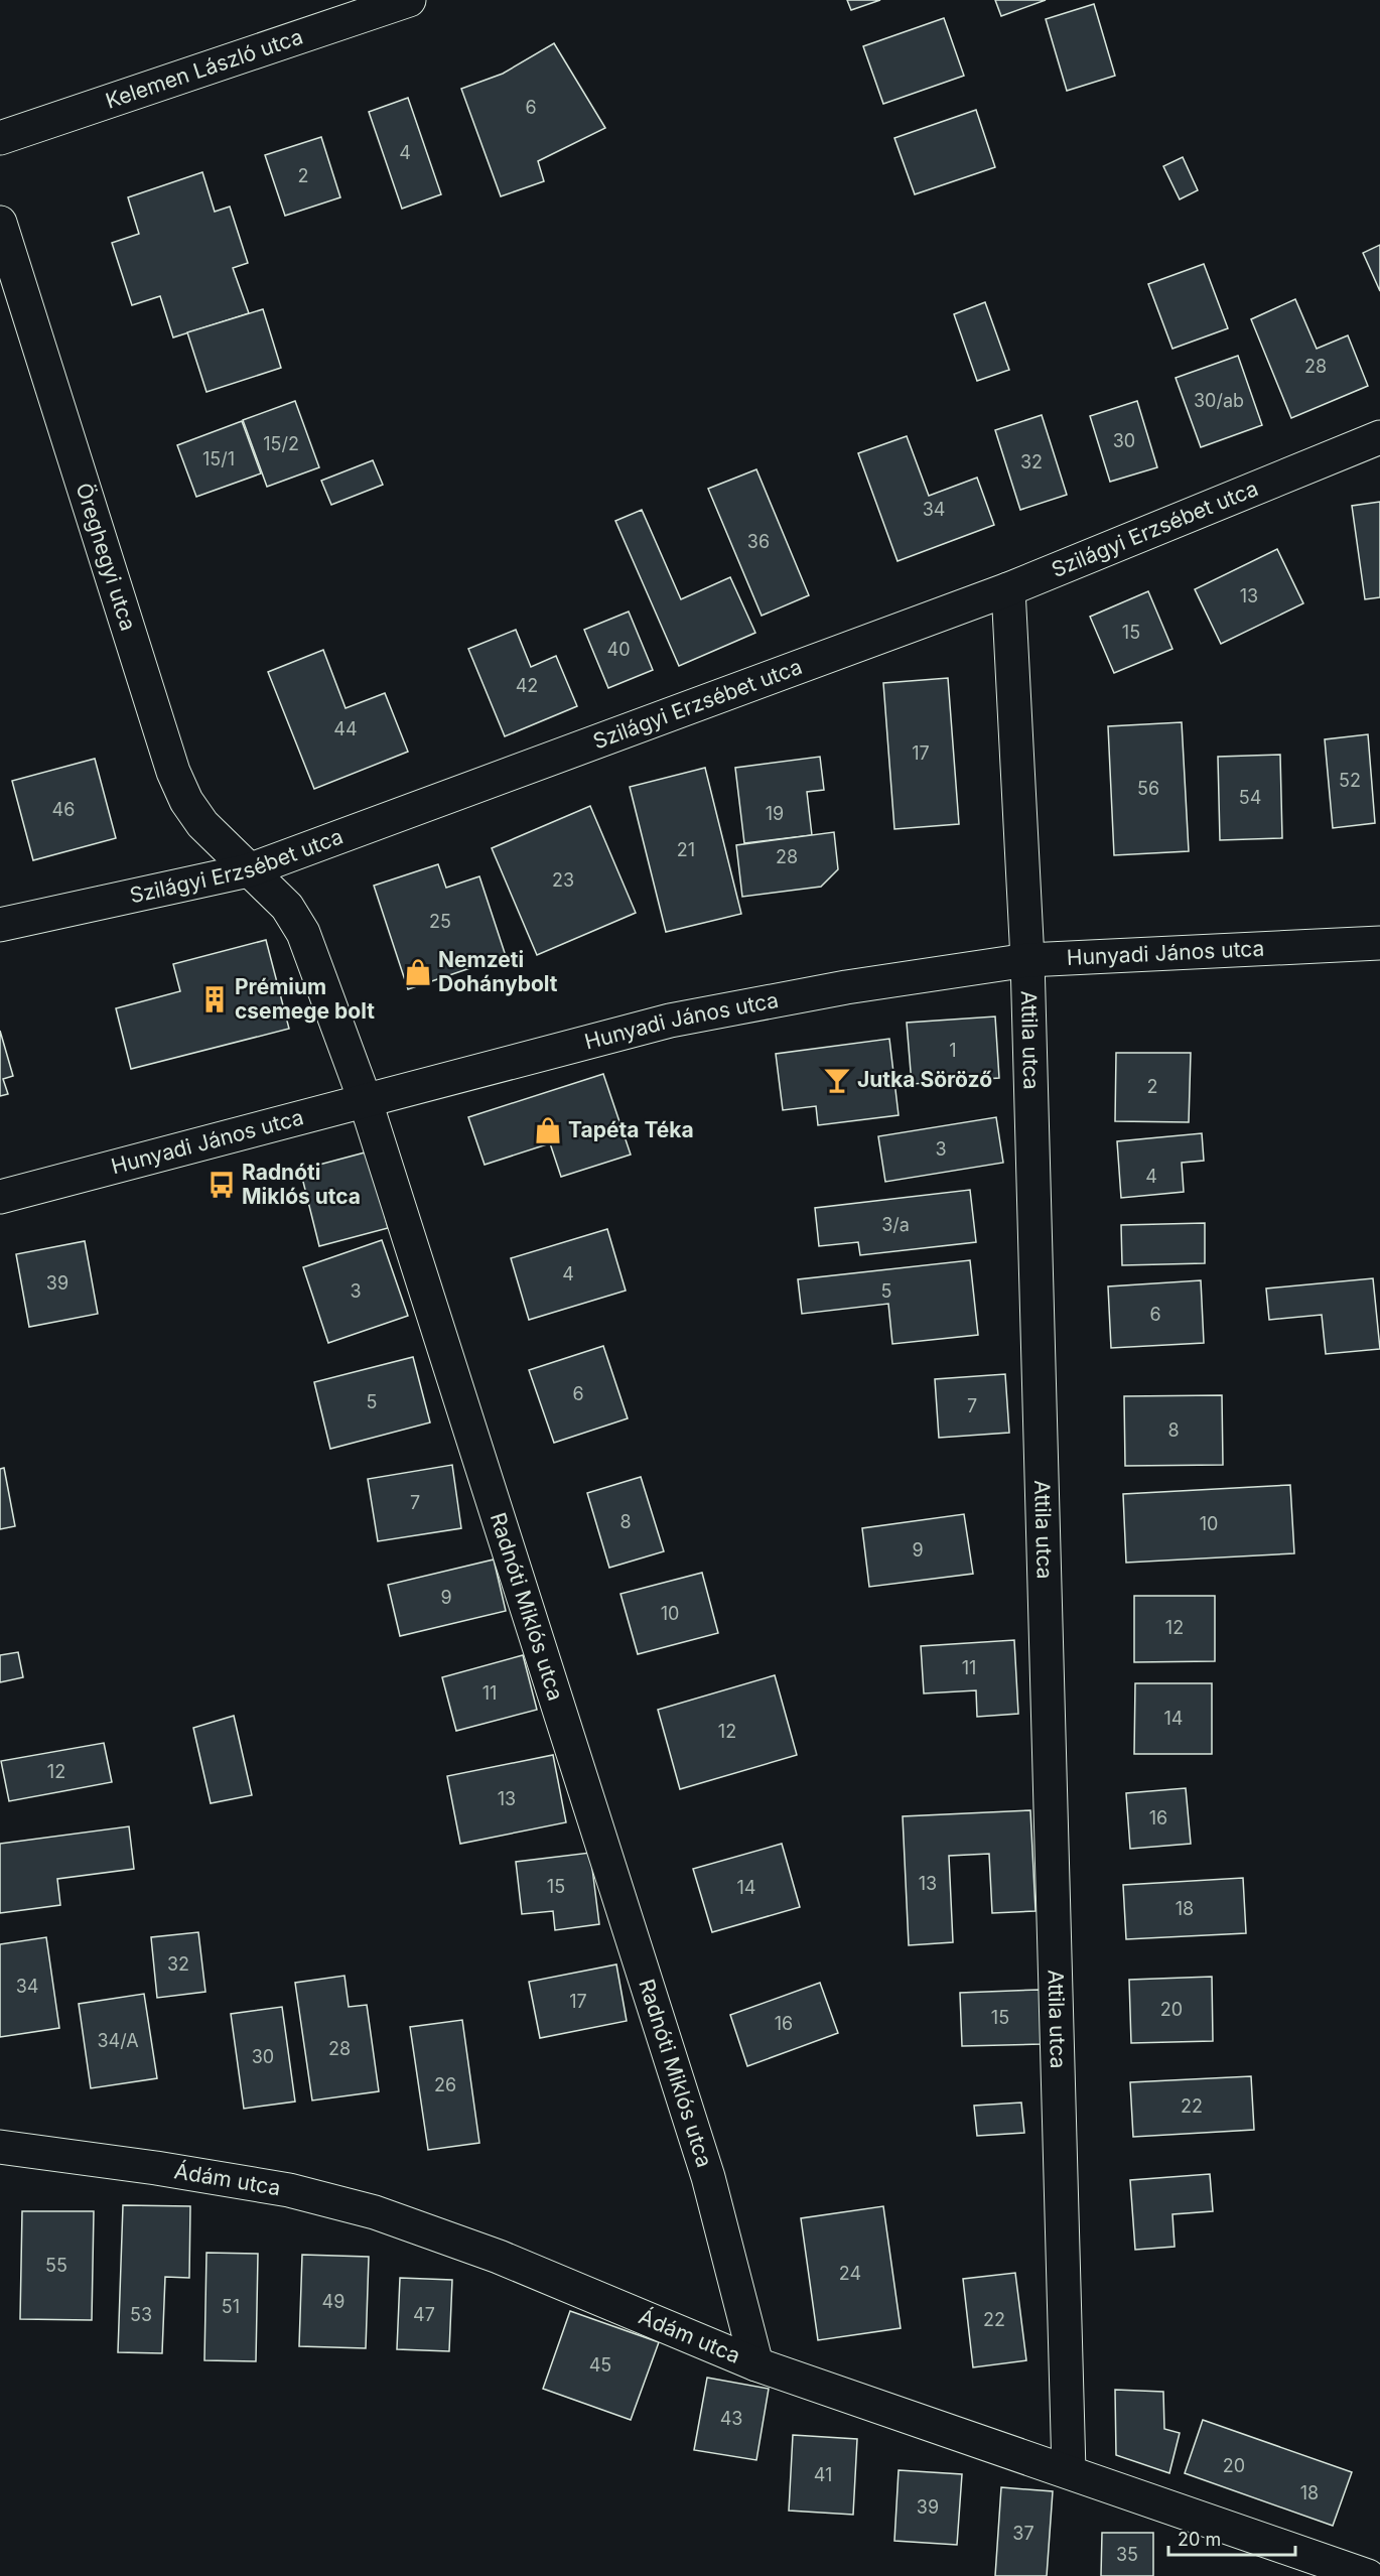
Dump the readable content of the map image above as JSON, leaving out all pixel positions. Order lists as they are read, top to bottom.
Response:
{
  "streets": {
    "street": [
      "Kelemen László utca",
      "Szilágyi Erzsébet utca",
      "Öreghegyi utca",
      "Hunyadi János utca",
      "Attila utca",
      "Radnóti Miklós utca",
      "Ádám utca"
    ]
  },
  "crossings": [
    ["Szilágyi Erzsébet utca", "Öreghegyi utca"],
    ["Szilágyi Erzsébet utca", "Attila utca"],
    ["Szilágyi Erzsébet utca", "Radnóti Miklós utca"],
    ["Öreghegyi utca", "Radnóti Miklós utca"],
    ["Hunyadi János utca", "Attila utca"],
    ["Hunyadi János utca", "Radnóti Miklós utca"],
    ["Attila utca", "Ádám utca"],
    ["Radnóti Miklós utca", "Ádám utca"]
  ],
  "places": {
    "shop": ["Nemzeti Dohánybolt", "Tapéta Téka"],
    "building": ["Prémium csemege bolt"],
    "bar": ["Jutka Söröző"],
    "bus stop": ["Radnóti Miklós utca"]
  },
  "house_numbers": [
    "6",
    "4",
    "2",
    "28",
    "30/ab",
    "30",
    "15/2",
    "15/1",
    "32",
    "34",
    "36",
    "13",
    "15",
    "40",
    "42",
    "44",
    "17",
    "52",
    "56",
    "54",
    "46",
    "19",
    "21",
    "28",
    "23",
    "25",
    "1",
    "2",
    "3",
    "4",
    "3/a",
    "4",
    "39",
    "3",
    "5",
    "6",
    "6",
    "5",
    "7",
    "8",
    "7",
    "8",
    "10",
    "9",
    "9",
    "10",
    "12",
    "11",
    "11",
    "14",
    "12",
    "12",
    "13",
    "16",
    "13",
    "15",
    "14",
    "18",
    "32",
    "34",
    "17",
    "20",
    "15",
    "16",
    "34/A",
    "28",
    "30",
    "26",
    "22",
    "55",
    "24",
    "49",
    "51",
    "53",
    "47",
    "22",
    "45",
    "43",
    "20",
    "41",
    "18",
    "39",
    "37",
    "35"
  ],
  "scale_bar": "20 m"
}
